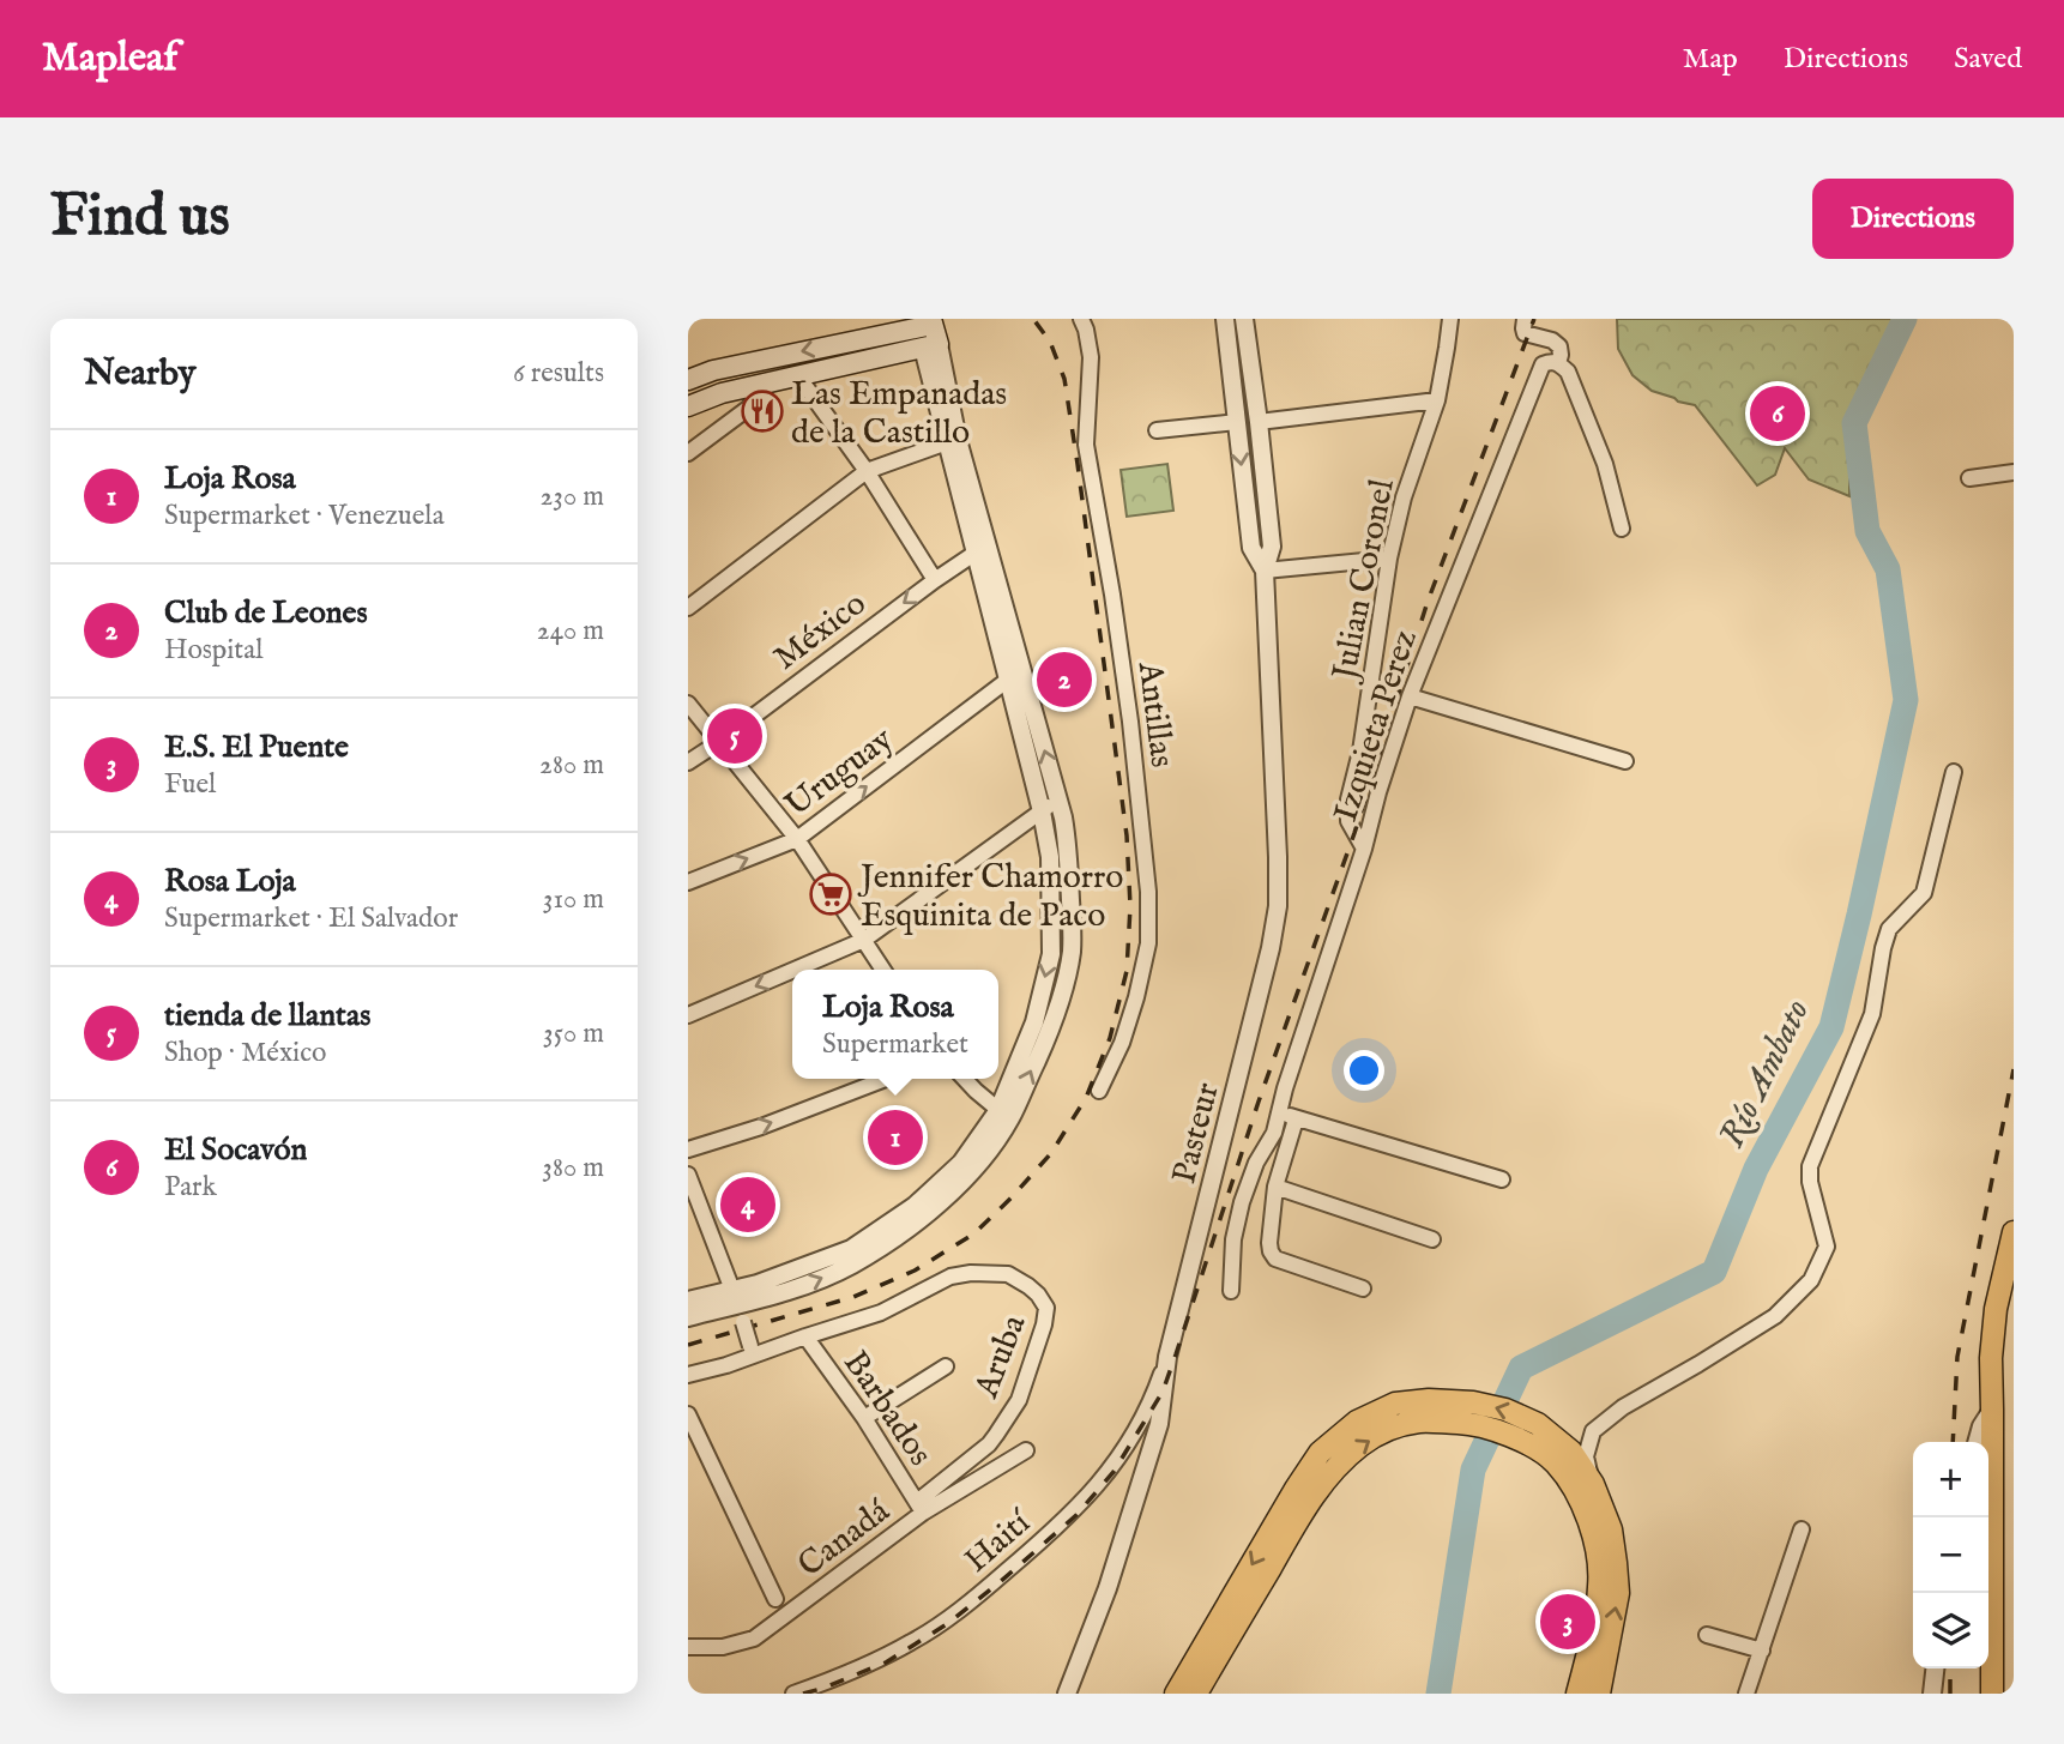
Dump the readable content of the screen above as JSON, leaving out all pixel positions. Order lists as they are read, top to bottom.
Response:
{
  "streets": {
    "street": [
      "Julian Coronel",
      "México",
      "Antillas",
      "Izquieta Perez",
      "Uruguay",
      "Pasteur",
      "Aruba",
      "Barbados",
      "Canadá",
      "Haití"
    ]
  },
  "crossings": [
    ["Julian Coronel", "Izquieta Perez"],
    ["Pasteur", "Haití"],
    ["Aruba", "Barbados"],
    ["Aruba", "Canadá"],
    ["Barbados", "Canadá"]
  ],
  "water": ["Río Ambato"],
  "places": {
    "restaurant": ["Las Empanadas de la Castillo"],
    "supermarket": ["Jennifer Chamorro Esquinita de Paco"]
  },
  "page": {
    "header": "Mapleaf",
    "nav": ["Map", "Directions", "Saved"],
    "buttons": "Directions",
    "title": "Find us",
    "heading": ["Nearby", "6 results"],
    "pins": [
      "6",
      "2",
      "5",
      "1",
      "4",
      "3"
    ],
    "list": [
      {
        "mark": "1",
        "name": "Loja Rosa",
        "note": "Supermarket · Venezuela",
        "value": "230 m"
      },
      {
        "mark": "2",
        "name": "Club de Leones",
        "note": "Hospital",
        "value": "240 m"
      },
      {
        "mark": "3",
        "name": "E.S. El Puente",
        "note": "Fuel",
        "value": "280 m"
      },
      {
        "mark": "4",
        "name": "Rosa Loja",
        "note": "Supermarket · El Salvador",
        "value": "310 m"
      },
      {
        "mark": "5",
        "name": "tienda de llantas",
        "note": "Shop · México",
        "value": "350 m"
      },
      {
        "mark": "6",
        "name": "El Socavón",
        "note": "Park",
        "value": "380 m"
      }
    ],
    "popup": ["Loja Rosa", "Supermarket"],
    "map_buttons": ["+", "−"]
  }
}
